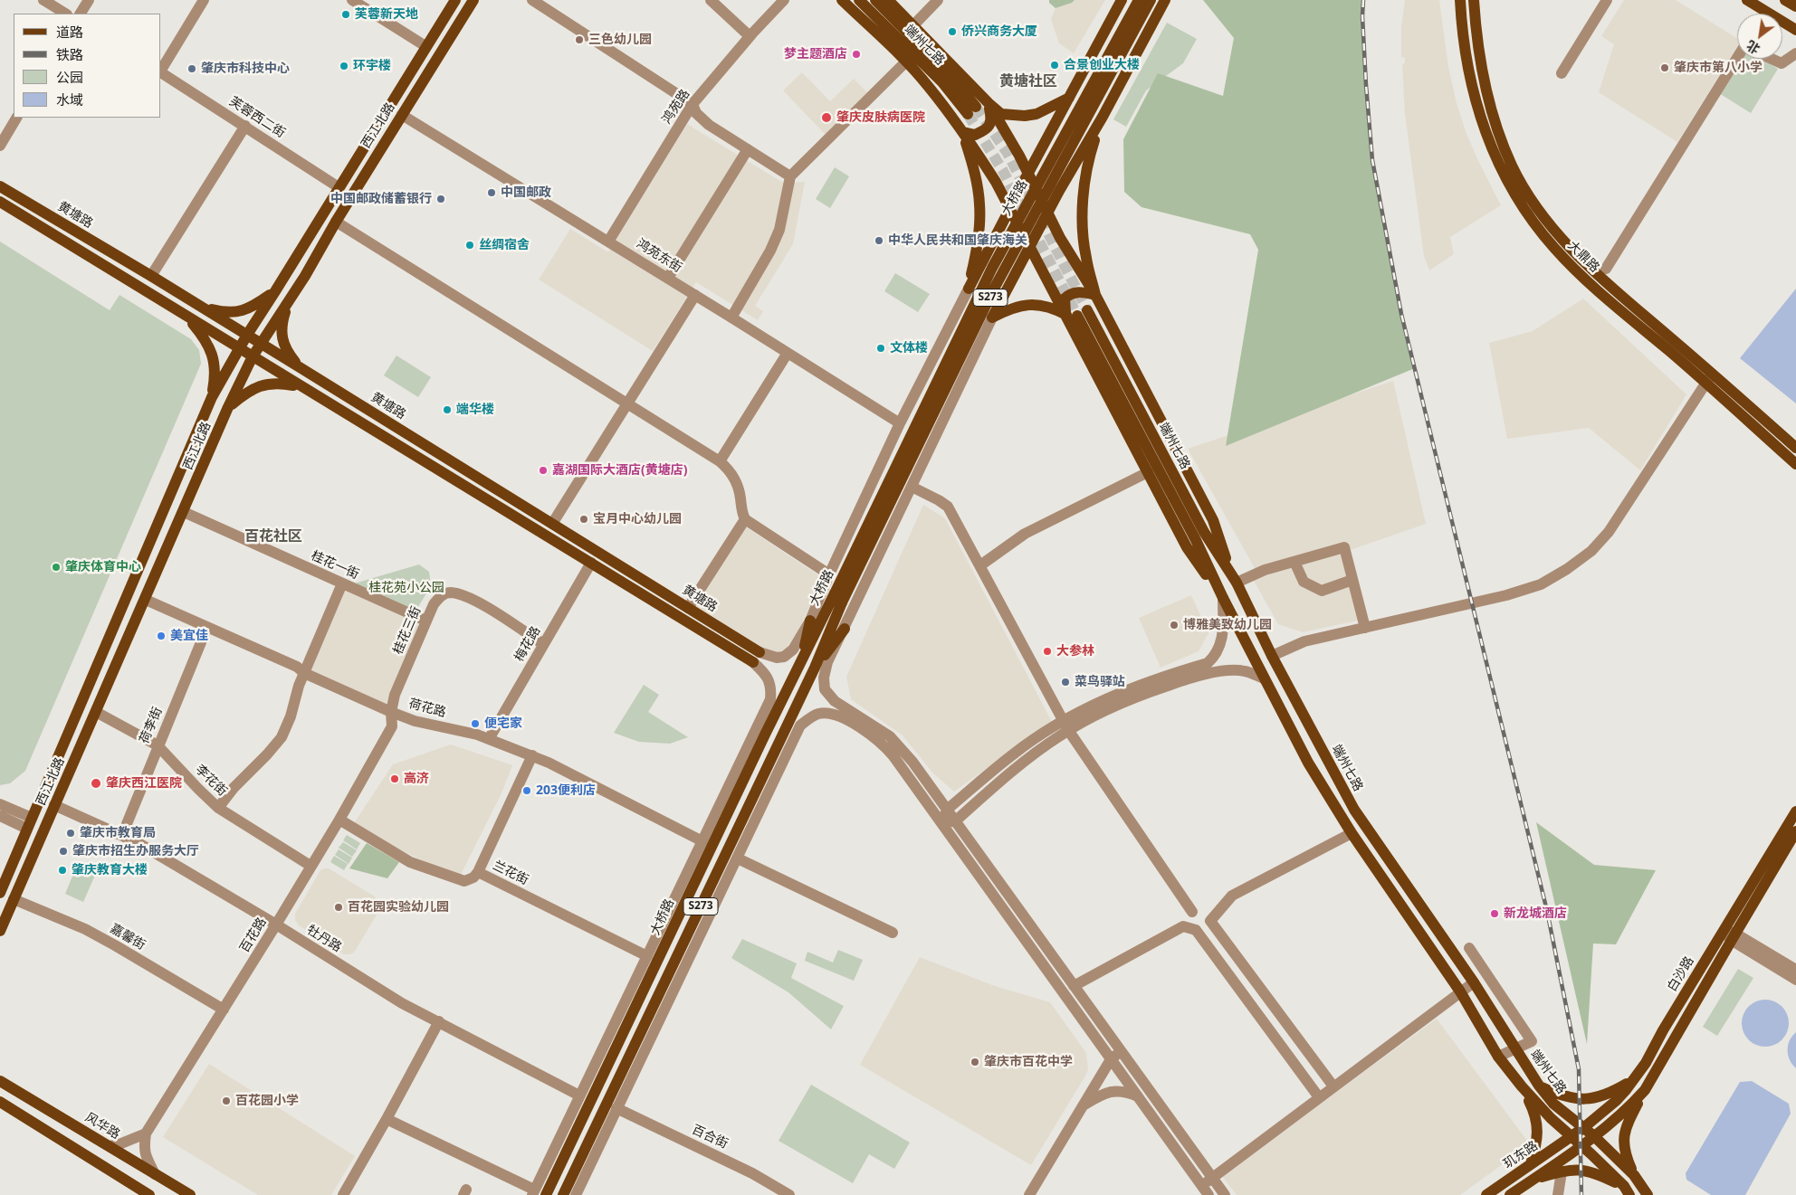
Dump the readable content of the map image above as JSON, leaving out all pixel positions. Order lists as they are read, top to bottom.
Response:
{
  "streets": {
    "main road": [
      "端州七路",
      "西江北路",
      "大桥路",
      "黄塘路",
      "大鼎路",
      "S273",
      "白沙路",
      "风华路",
      "玑东路"
    ],
    "street": [
      "鸿苑路",
      "芙蓉西二街",
      "鸿苑东街",
      "桂花一街",
      "桂花三街",
      "梅花路",
      "荷花路",
      "荷李街",
      "李花街",
      "兰花街",
      "百花路",
      "嘉馨街",
      "牡丹路",
      "百合街"
    ]
  },
  "crossings": [
    ["端州七路", "白沙路"],
    ["端州七路", "玑东路"],
    ["鸿苑路", "鸿苑东街"],
    ["芙蓉西二街", "西江北路"],
    ["西江北路", "黄塘路"],
    ["西江北路", "鸿苑东街"],
    ["西江北路", "桂花一街"],
    ["西江北路", "荷花路"],
    ["西江北路", "李花街"],
    ["西江北路", "嘉馨街"],
    ["西江北路", "牡丹路"],
    ["黄塘路", "梅花路"],
    ["桂花一街", "桂花三街"],
    ["桂花三街", "梅花路"],
    ["桂花三街", "荷花路"],
    ["桂花三街", "百花路"],
    ["梅花路", "荷花路"],
    ["荷花路", "荷李街"],
    ["荷花路", "兰花街"],
    ["荷花路", "百花路"],
    ["荷李街", "李花街"],
    ["荷李街", "牡丹路"],
    ["李花街", "百花路"],
    ["百花路", "嘉馨街"],
    ["百花路", "牡丹路"],
    ["白沙路", "玑东路"]
  ],
  "districts": ["黄塘社区", "百花社区"],
  "parks": ["桂花苑小公园"],
  "places": [
    "芙蓉新天地",
    "侨兴商务大厦",
    "三色幼儿园",
    "梦主题酒店",
    "合景创业大楼",
    "环宇楼",
    "肇庆市第八小学",
    "肇庆市科技中心",
    "肇庆皮肤病医院",
    "中国邮政",
    "中国邮政储蓄银行",
    "中华人民共和国肇庆海关",
    "丝绸宿舍",
    "文体楼",
    "端华楼",
    "嘉湖国际大酒店(黄塘店)",
    "宝月中心幼儿园",
    "肇庆体育中心",
    "博雅美致幼儿园",
    "美宜佳",
    "大参林",
    "菜鸟驿站",
    "便宅家",
    "高济",
    "肇庆西江医院",
    "203便利店",
    "肇庆市教育局",
    "肇庆市招生办服务大厅",
    "肇庆教育大楼",
    "百花园实验幼儿园",
    "新龙城酒店",
    "肇庆市百花中学",
    "百花园小学"
  ],
  "legend": [
    "道路",
    "铁路",
    "公园",
    "水域"
  ],
  "north": "bottom left"
}
